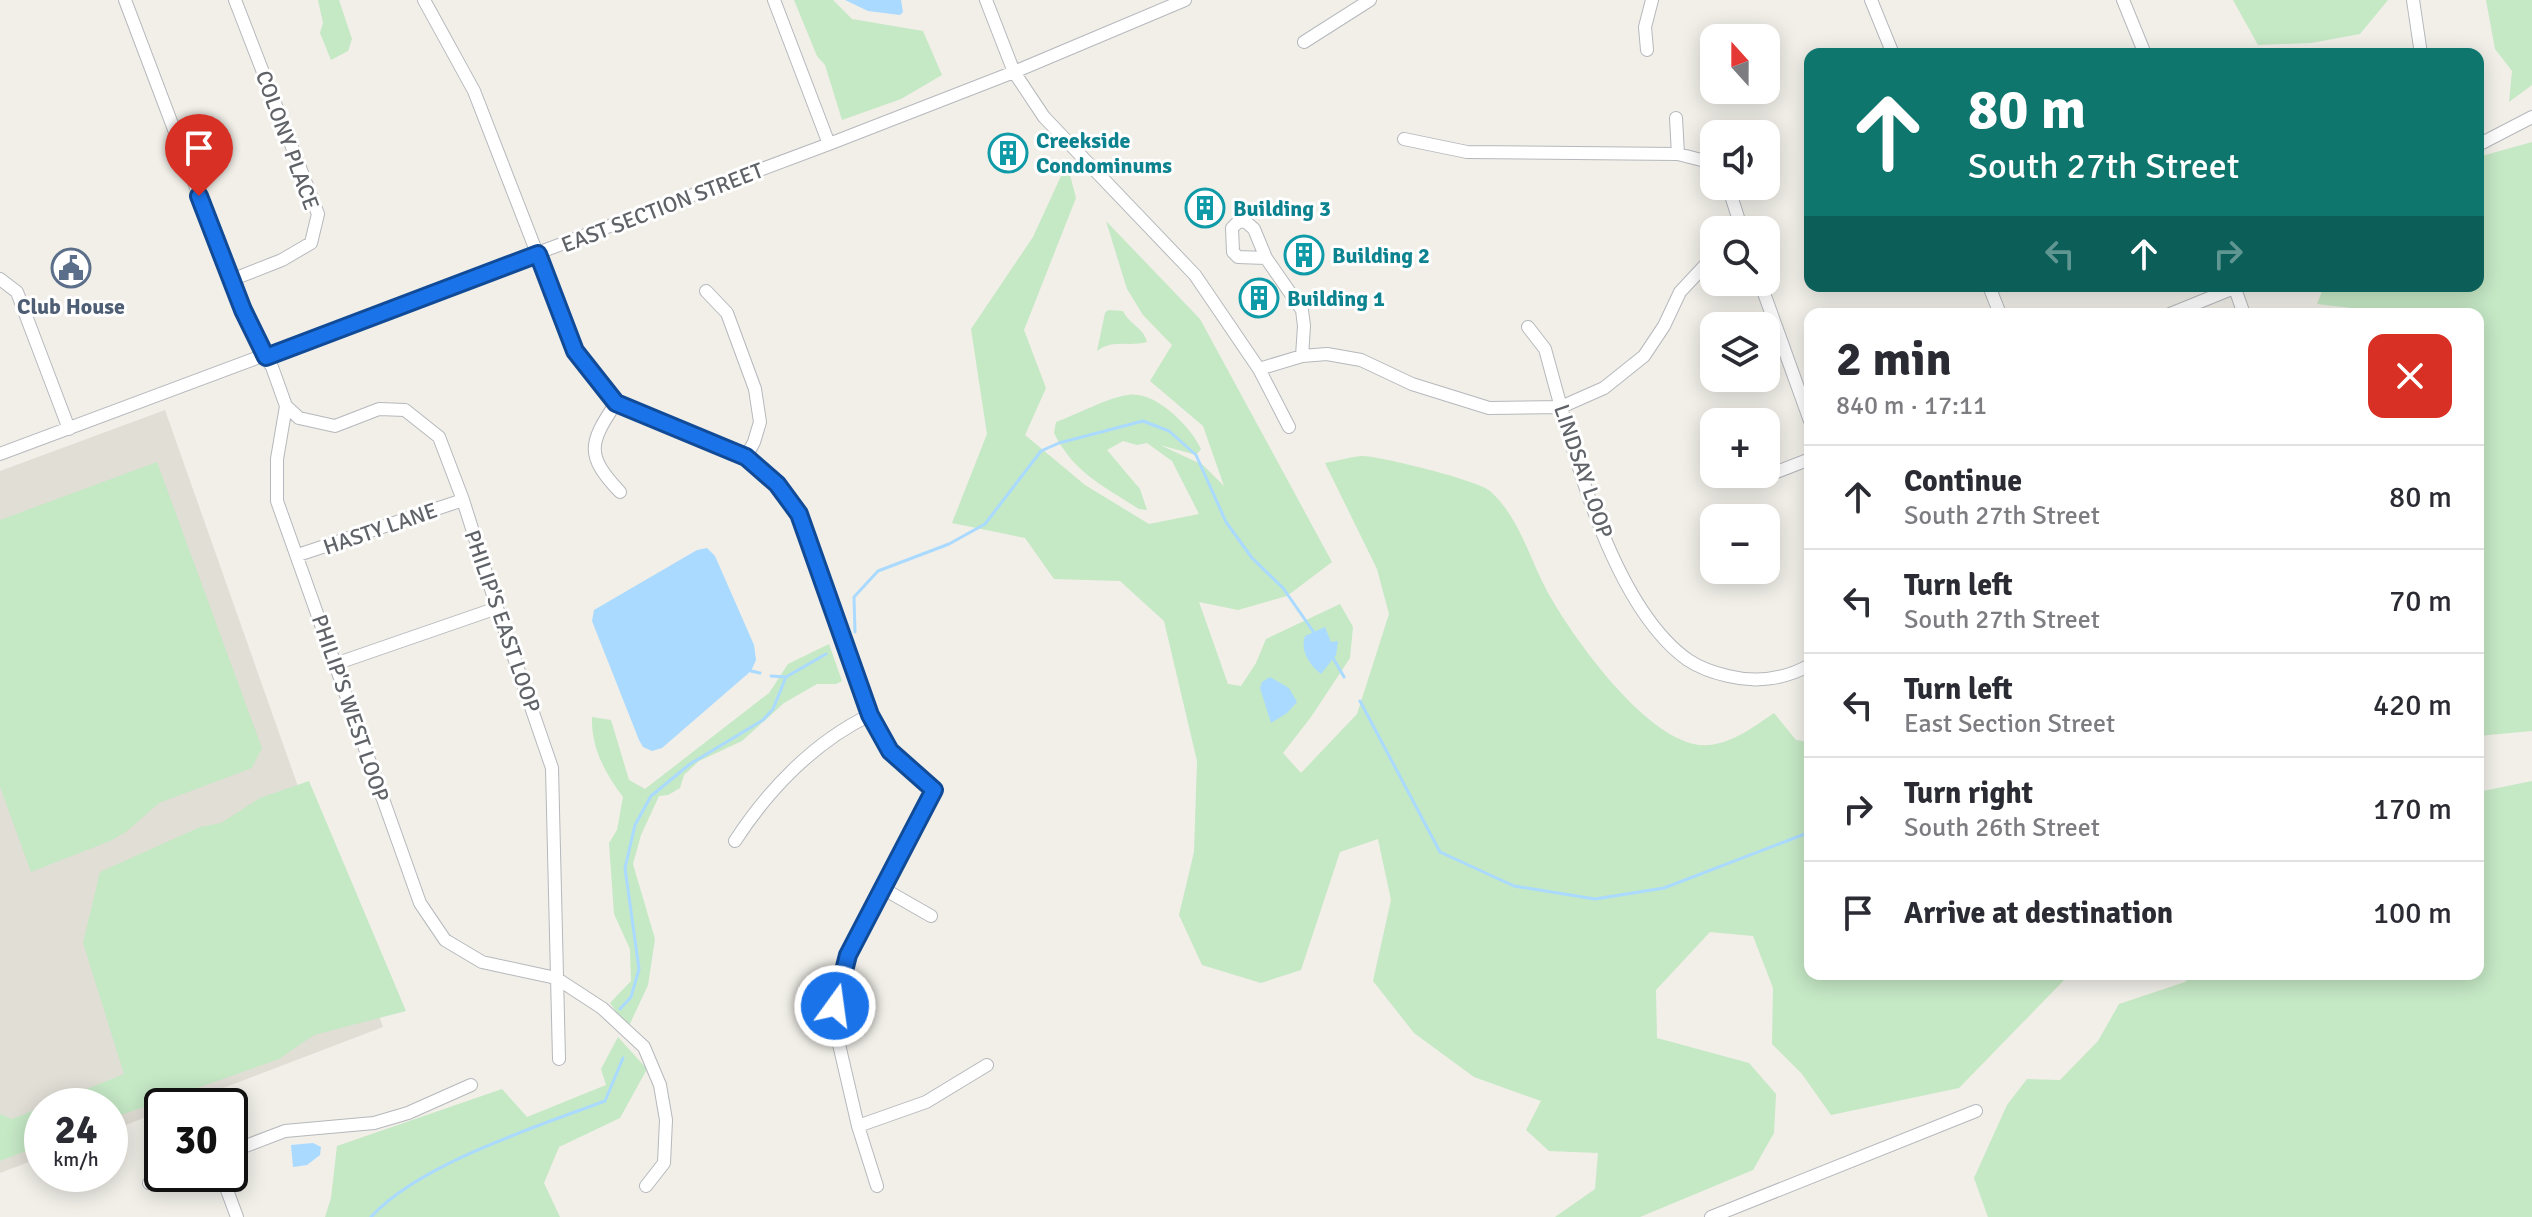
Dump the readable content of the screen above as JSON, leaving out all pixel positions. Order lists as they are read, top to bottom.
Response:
{
  "streets": {
    "street": [
      "COLONY PLACE",
      "EAST SECTION STREET",
      "LINDSAY LOOP",
      "HASTY LANE",
      "PHILIP'S EAST LOOP",
      "PHILIP'S WEST LOOP"
    ]
  },
  "crossings": [
    ["COLONY PLACE", "PHILIP'S WEST LOOP"],
    ["EAST SECTION STREET", "PHILIP'S WEST LOOP"],
    ["HASTY LANE", "PHILIP'S EAST LOOP"],
    ["HASTY LANE", "PHILIP'S WEST LOOP"],
    ["PHILIP'S EAST LOOP", "PHILIP'S WEST LOOP"]
  ],
  "places": {
    "building": [
      "Creekside Condominums",
      "Building 3",
      "Building 2",
      "Building 1"
    ],
    "public building": ["Club House"]
  },
  "north": "top",
  "page": {
    "map_buttons": ["+", "−"],
    "turn": ["80 m", "South 27th Street"],
    "heading": ["2 min", "840 m · 17:11"],
    "list": [
      {
        "name": "Continue",
        "note": "South 27th Street",
        "value": "80 m"
      },
      {
        "name": "Turn left",
        "note": "South 27th Street",
        "value": "70 m"
      },
      {
        "name": "Turn left",
        "note": "East Section Street",
        "value": "420 m"
      },
      {
        "name": "Turn right",
        "note": "South 26th Street",
        "value": "170 m"
      },
      {
        "name": "Arrive at destination",
        "value": "100 m"
      }
    ],
    "speed": "24 km/h",
    "limit": "30"
  }
}
